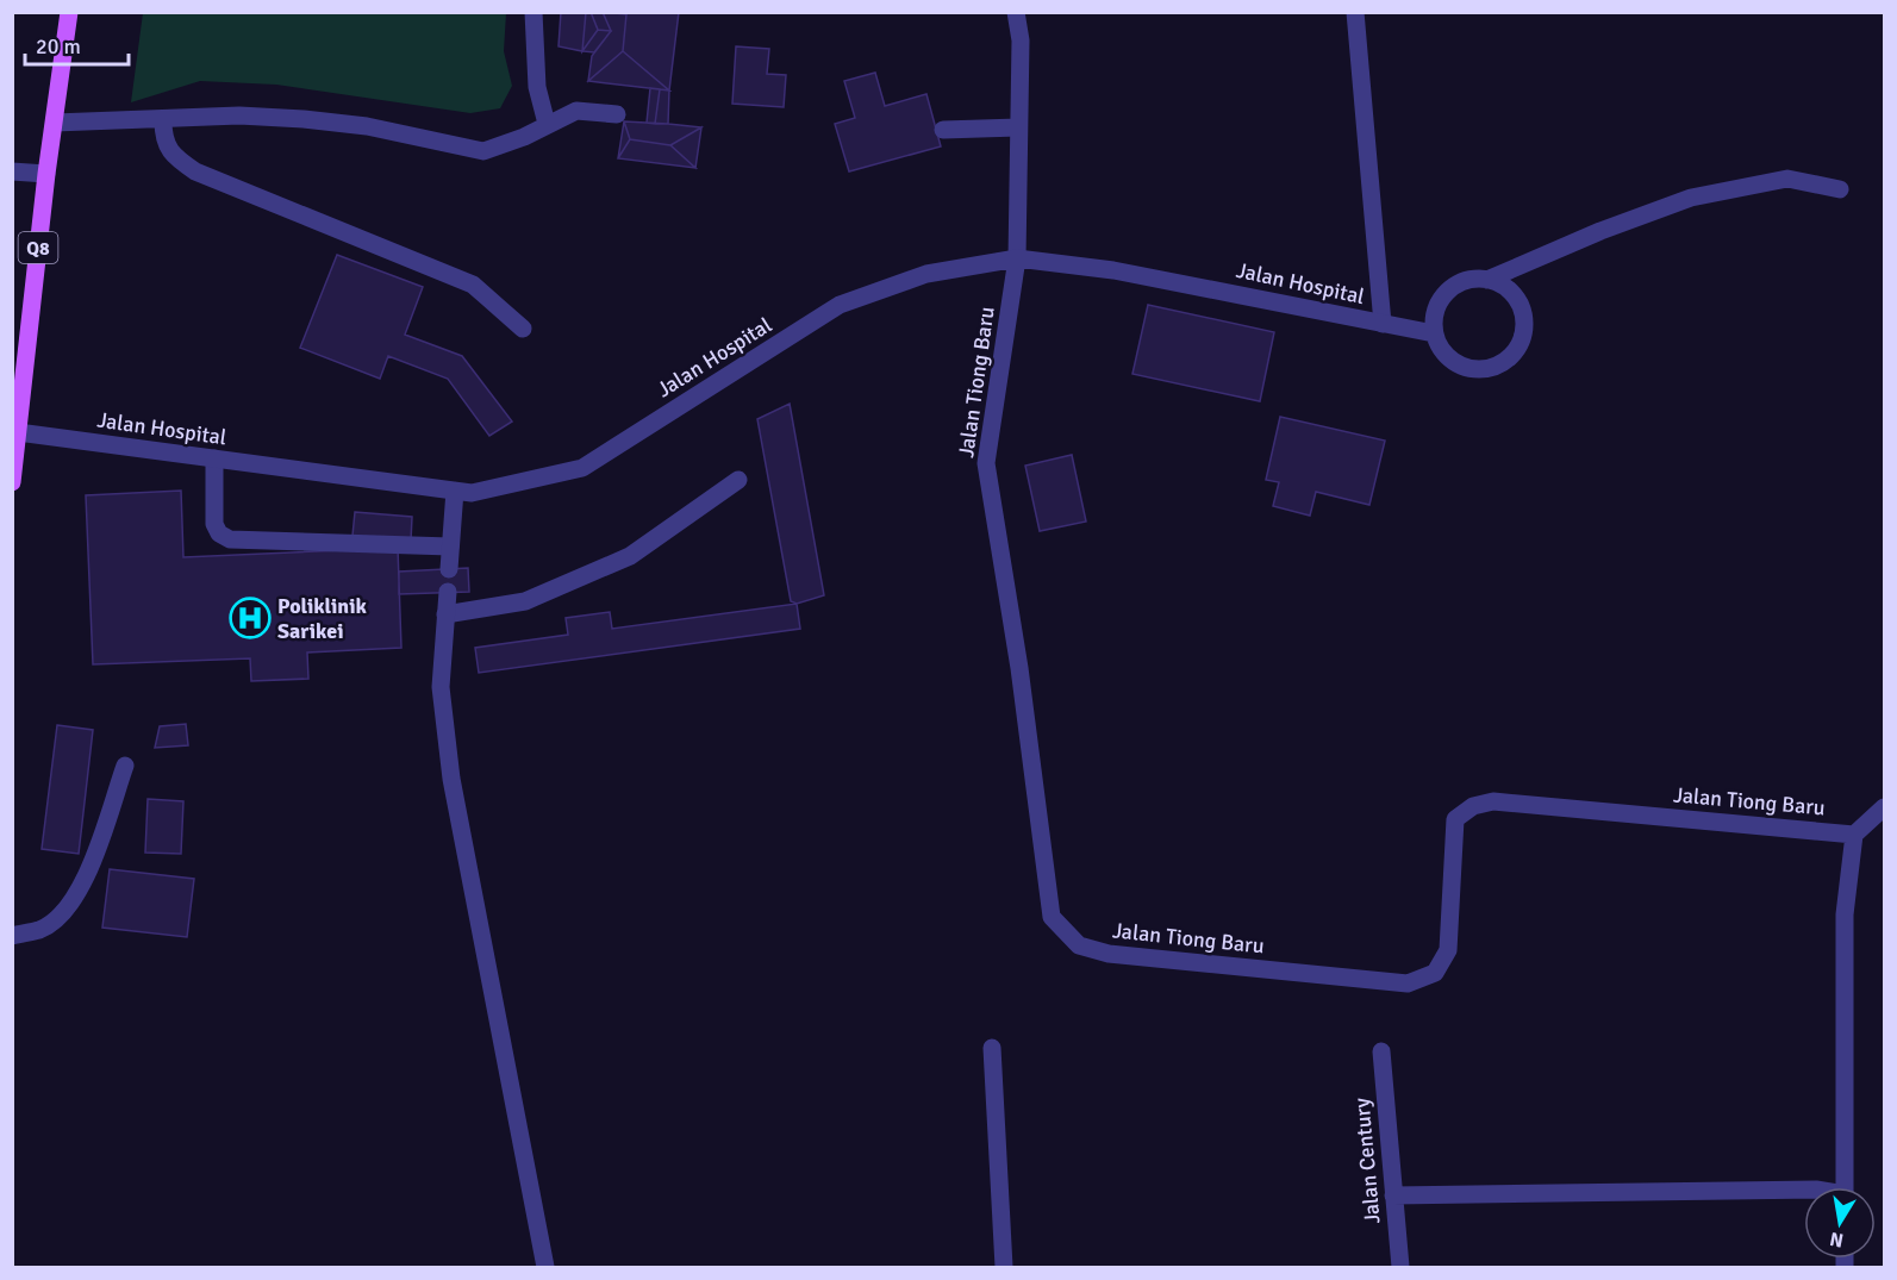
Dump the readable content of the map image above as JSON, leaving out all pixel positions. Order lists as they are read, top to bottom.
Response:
{
  "streets": {
    "main road": ["Q8"],
    "street": ["Jalan Hospital", "Jalan Tiong Baru", "Jalan Century"]
  },
  "crossings": [
    ["Q8", "Jalan Hospital"],
    ["Jalan Hospital", "Jalan Tiong Baru"]
  ],
  "places": {
    "hospital": ["Poliklinik Sarikei"]
  },
  "scale_bar": "20 m",
  "north": "bottom"
}
